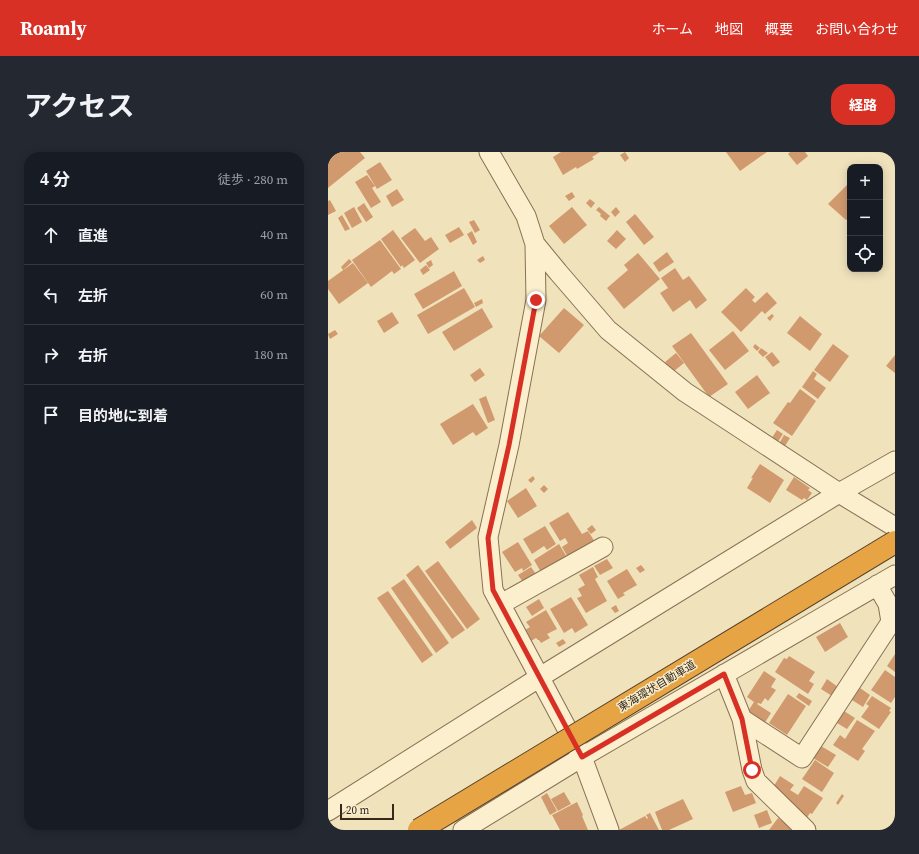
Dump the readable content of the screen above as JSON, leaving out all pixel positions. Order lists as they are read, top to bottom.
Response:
{
  "streets": {
    "highway": ["東海環状自動車道"]
  },
  "scale_bar": "20 m",
  "page": {
    "header": "Roamly",
    "nav": [
      "ホーム",
      "地図",
      "概要",
      "お問い合わせ"
    ],
    "title": "アクセス",
    "buttons": "経路",
    "heading": ["4 分", "徒歩 · 280 m"],
    "map_buttons": ["+", "−"],
    "list": [
      ["直進", "40 m"],
      ["左折", "60 m"],
      ["右折", "180 m"],
      "目的地に到着"
    ],
    "scale": "20 m"
  }
}
